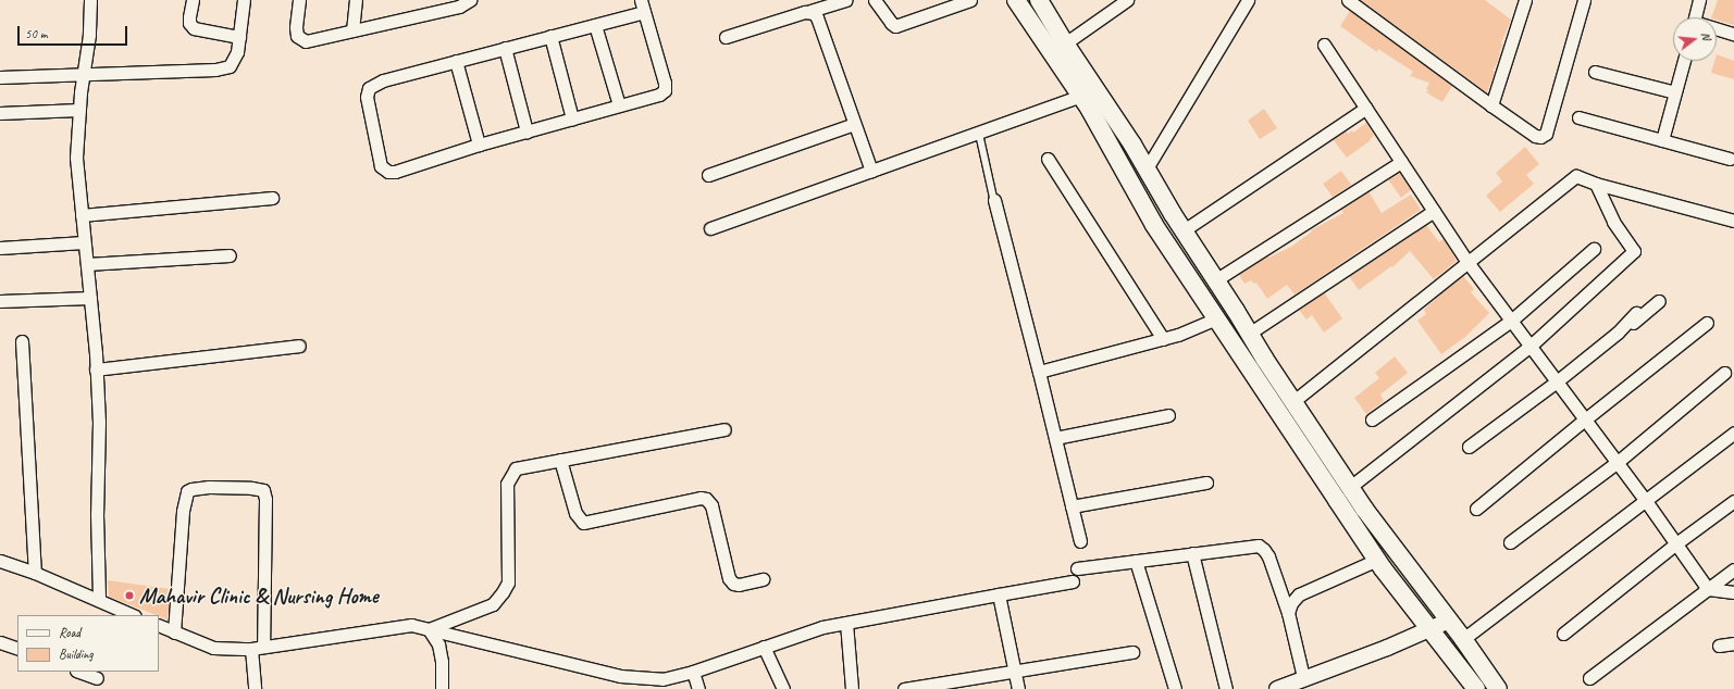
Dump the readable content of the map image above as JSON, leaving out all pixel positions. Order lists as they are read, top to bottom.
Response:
{
  "places": ["Mahavir Clinic & Nursing Home"],
  "legend": ["Road", "Building"],
  "scale_bar": "50 m",
  "north": "right"
}
